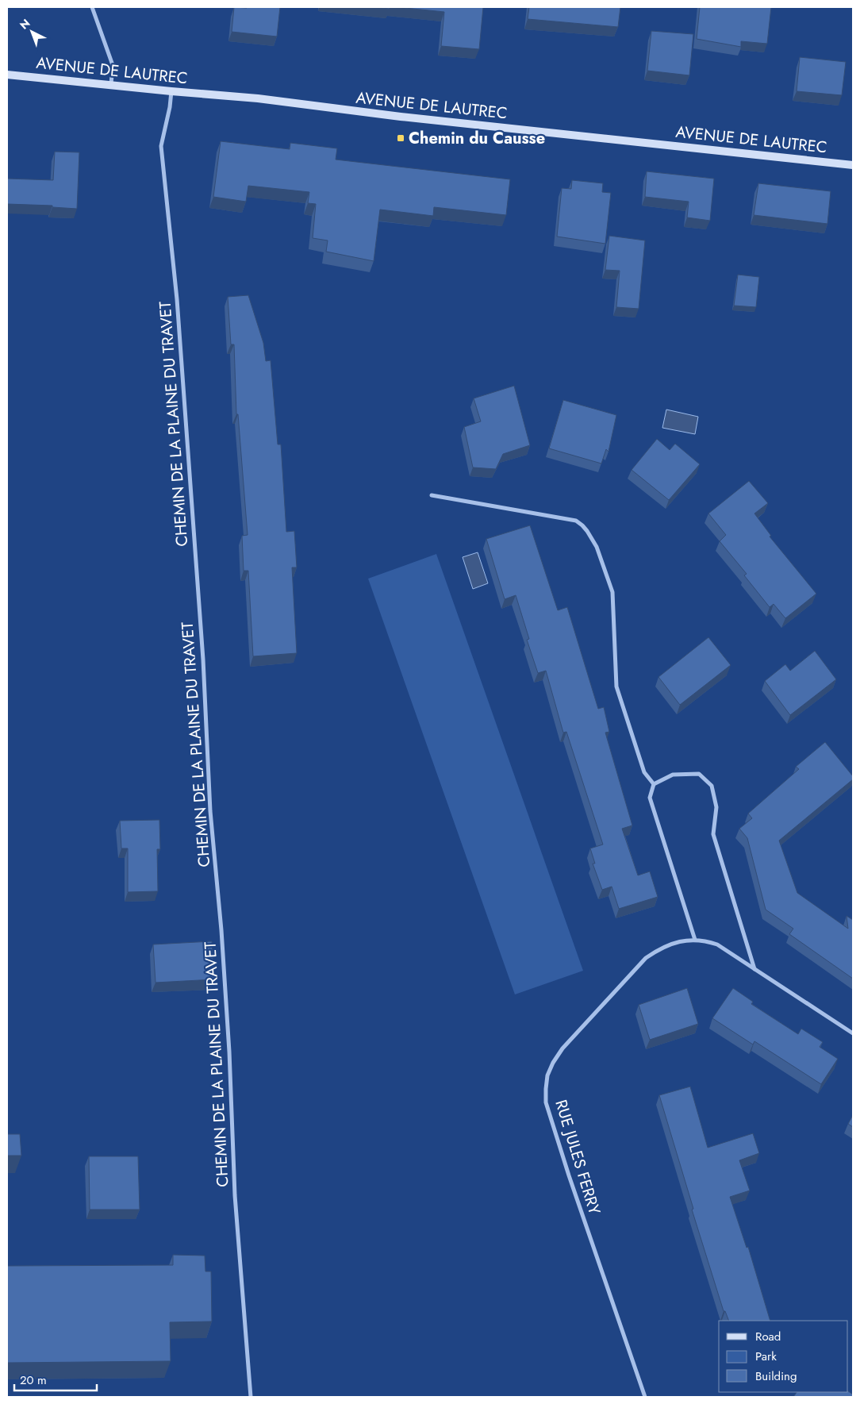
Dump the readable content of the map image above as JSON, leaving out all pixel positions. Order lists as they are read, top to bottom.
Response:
{
  "streets": {
    "main road": ["AVENUE DE LAUTREC"],
    "street": ["CHEMIN DE LA PLAINE DU TRAVET", "RUE JULES FERRY"]
  },
  "crossings": [
    ["AVENUE DE LAUTREC", "CHEMIN DE LA PLAINE DU TRAVET"]
  ],
  "places": {
    "transit": ["Chemin du Causse"]
  },
  "legend": ["Road", "Park", "Building"],
  "scale_bar": "20 m",
  "north": "top left"
}
